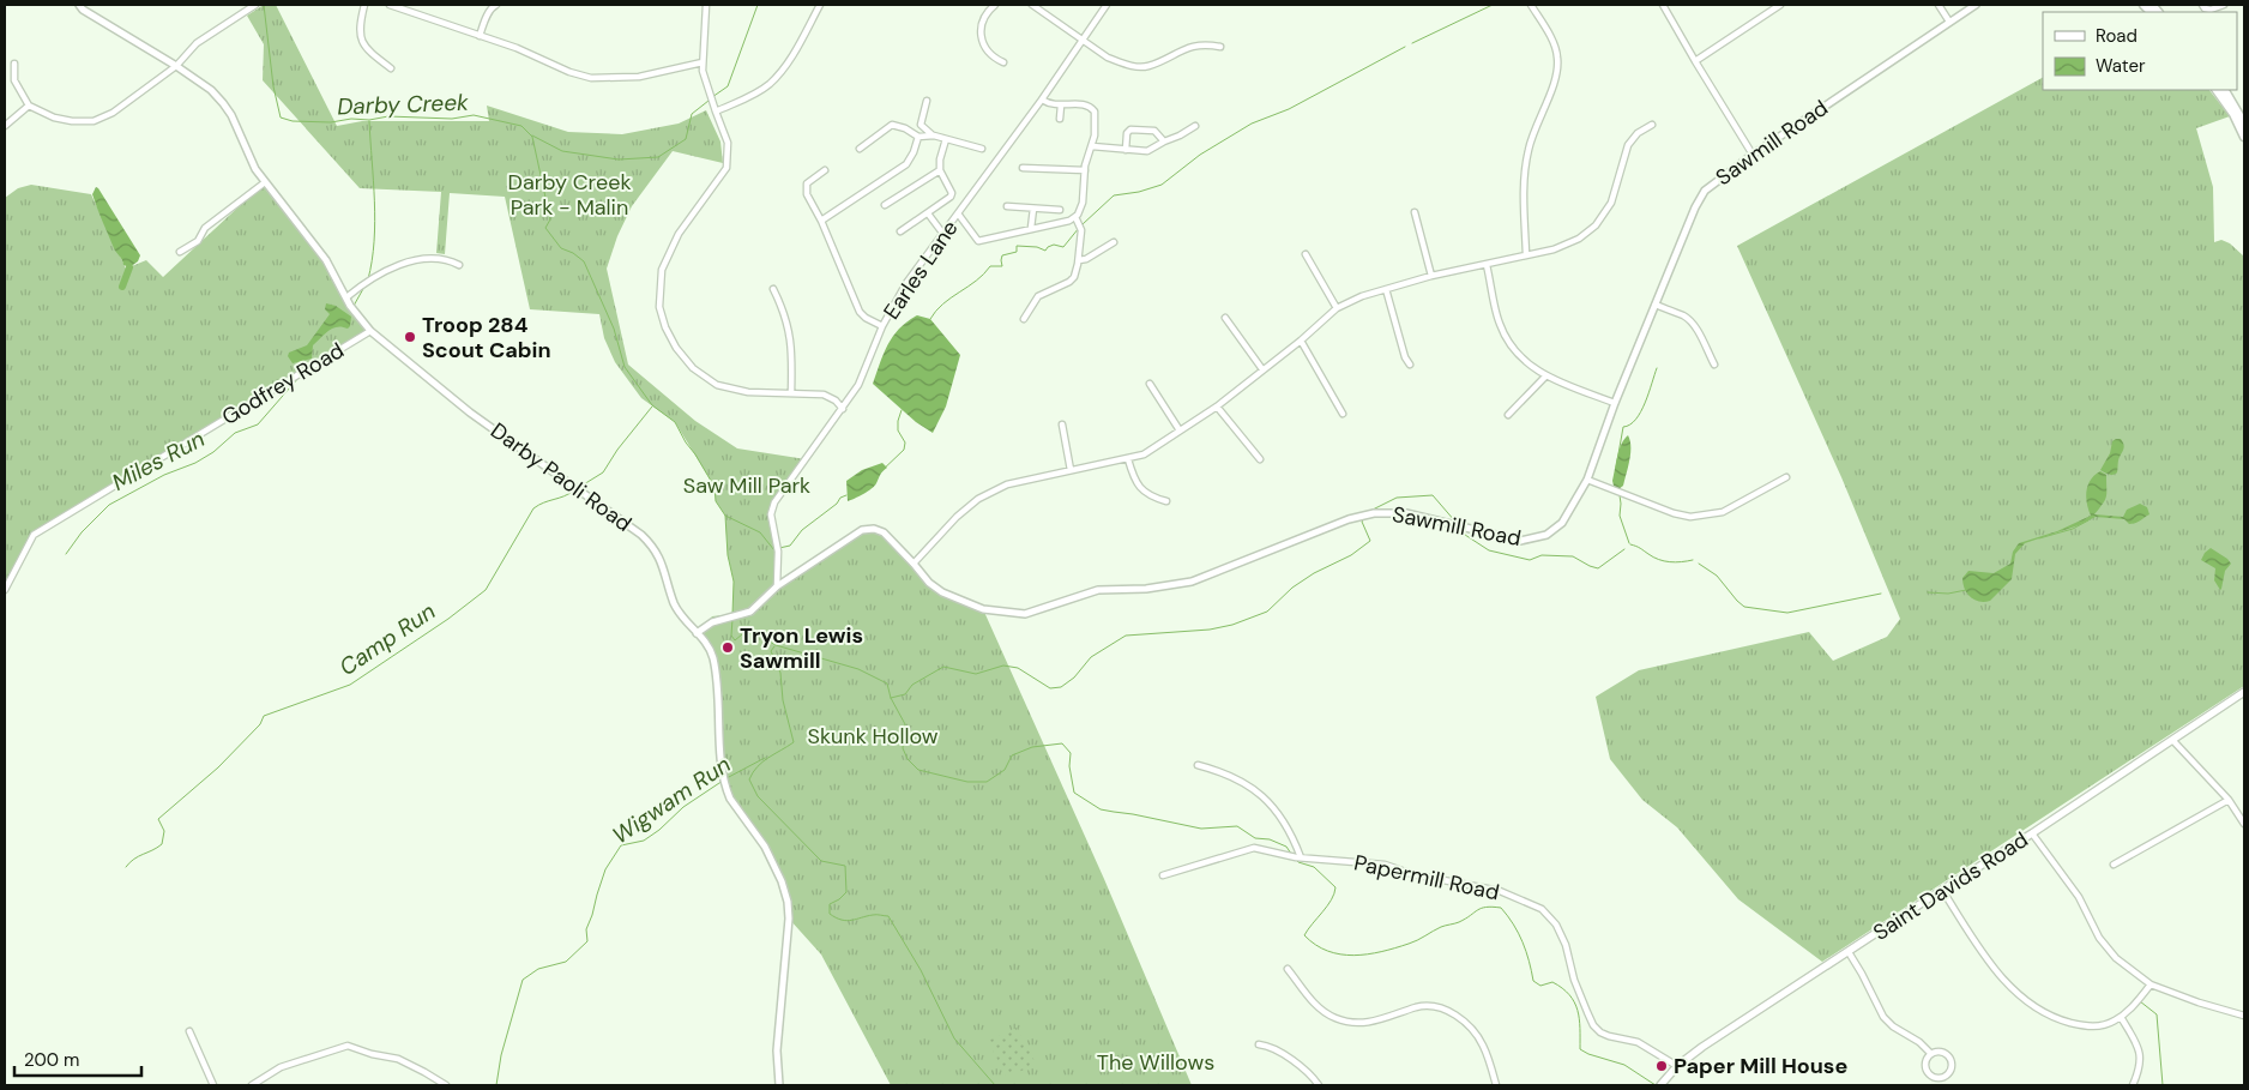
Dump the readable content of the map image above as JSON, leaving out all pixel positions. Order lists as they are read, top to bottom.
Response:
{
  "streets": {
    "main road": ["Saint Davids Road"],
    "street": [
      "Sawmill Road",
      "Earles Lane",
      "Godfrey Road",
      "Darby Paoli Road",
      "Papermill Road"
    ]
  },
  "crossings": [
    ["Sawmill Road", "Earles Lane"],
    ["Sawmill Road", "Darby Paoli Road"],
    ["Godfrey Road", "Darby Paoli Road"],
    ["Papermill Road", "Saint Davids Road"]
  ],
  "water": [
    "Darby Creek",
    "Miles Run",
    "Camp Run",
    "Wigwam Run"
  ],
  "parks": [
    "Darby Creek Park - Malin",
    "Saw Mill Park",
    "Skunk Hollow",
    "The Willows"
  ],
  "places": ["Troop 284 Scout Cabin", "Tryon Lewis Sawmill", "Paper Mill House"],
  "legend": ["Road", "Water"],
  "scale_bar": "200 m"
}
